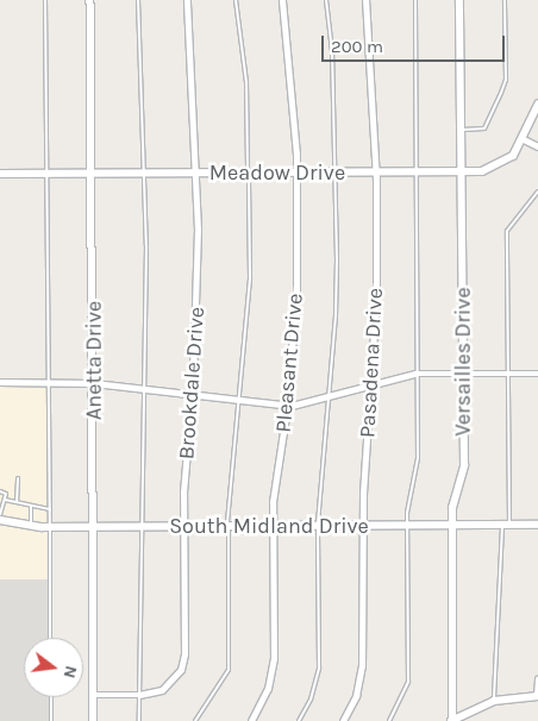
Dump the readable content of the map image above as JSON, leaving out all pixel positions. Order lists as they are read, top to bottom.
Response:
{
  "streets": {
    "main road": ["South Midland Drive"],
    "street": [
      "Meadow Drive",
      "Anetta Drive",
      "Versailles Drive",
      "Pleasant Drive",
      "Pasadena Drive",
      "Brookdale Drive"
    ]
  },
  "crossings": [
    ["Meadow Drive", "Anetta Drive"],
    ["Meadow Drive", "Versailles Drive"],
    ["Meadow Drive", "Pleasant Drive"],
    ["Meadow Drive", "Pasadena Drive"],
    ["Meadow Drive", "Brookdale Drive"],
    ["Anetta Drive", "Brookdale Drive"],
    ["Anetta Drive", "South Midland Drive"],
    ["Versailles Drive", "South Midland Drive"],
    ["Pleasant Drive", "South Midland Drive"],
    ["Pasadena Drive", "South Midland Drive"],
    ["Brookdale Drive", "South Midland Drive"]
  ],
  "scale_bar": "200 m",
  "north": "right"
}
